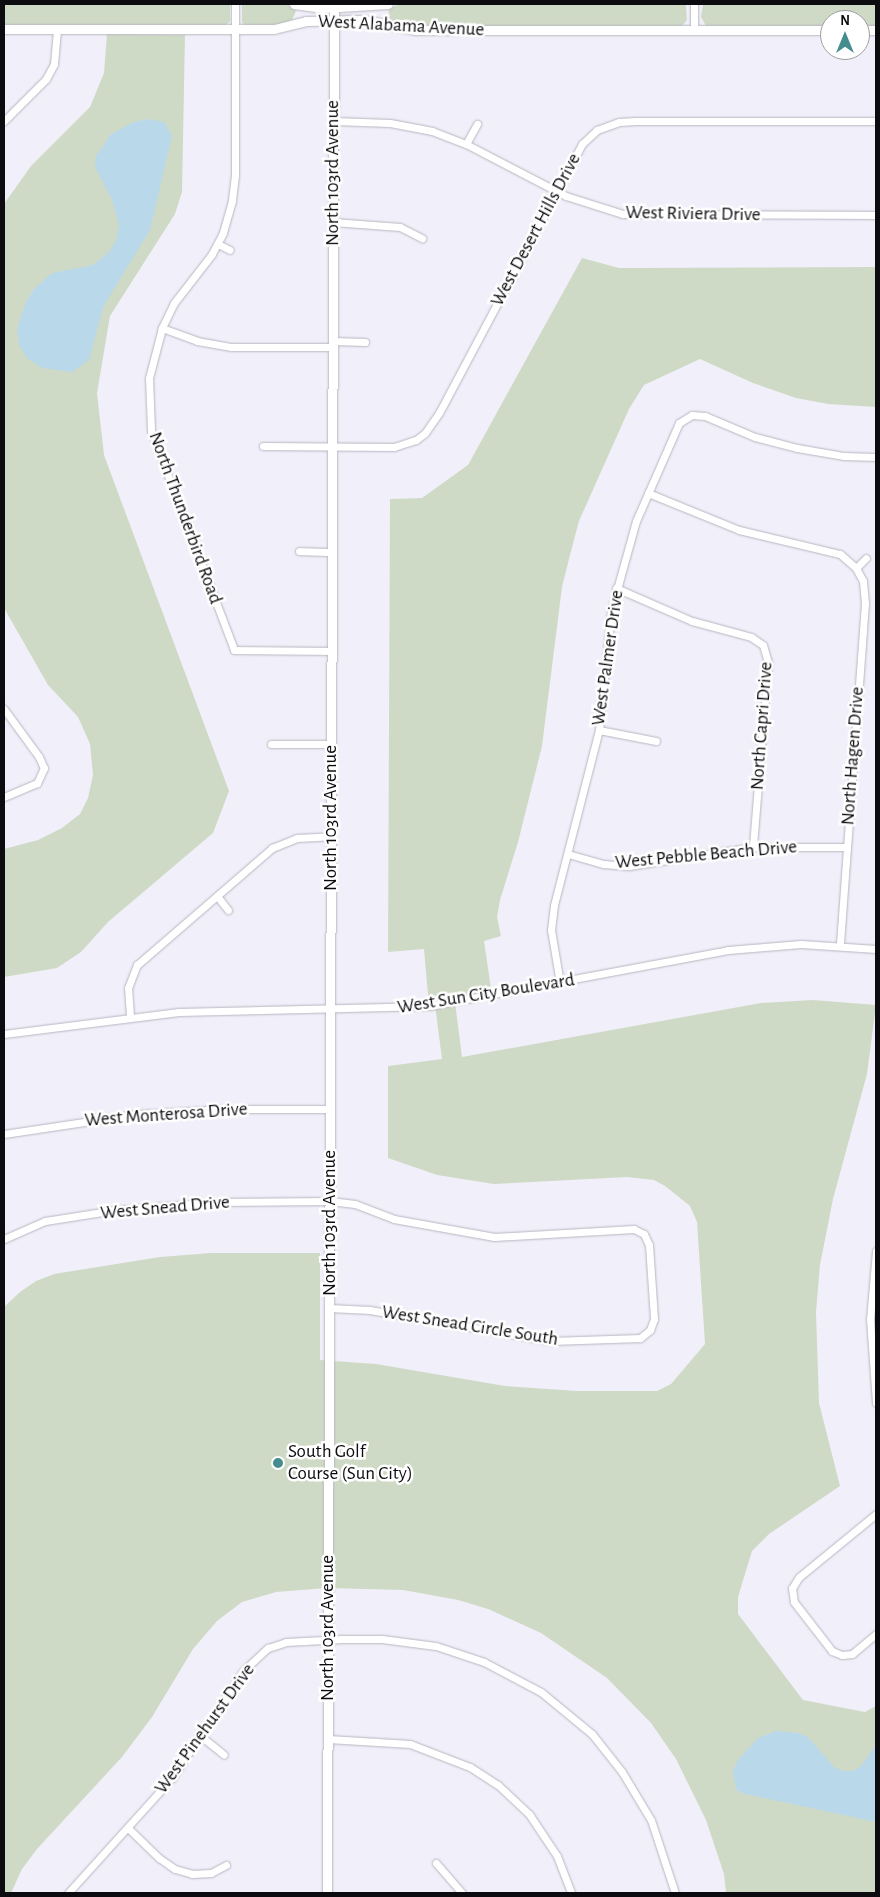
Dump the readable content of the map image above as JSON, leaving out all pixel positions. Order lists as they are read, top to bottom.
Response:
{
  "streets": {
    "street": [
      "West Alabama Avenue",
      "North 103rd Avenue",
      "West Riviera Drive",
      "West Desert Hills Drive",
      "North Thunderbird Road",
      "West Palmer Drive",
      "North Capri Drive",
      "North Hagen Drive",
      "West Pebble Beach Drive",
      "West Sun City Boulevard",
      "West Monterosa Drive",
      "West Snead Drive",
      "West Snead Circle South",
      "West Pinehurst Drive"
    ]
  },
  "crossings": [
    ["West Alabama Avenue", "North 103rd Avenue"],
    ["West Alabama Avenue", "North Thunderbird Road"],
    ["North 103rd Avenue", "West Riviera Drive"],
    ["North 103rd Avenue", "West Desert Hills Drive"],
    ["North 103rd Avenue", "North Thunderbird Road"],
    ["North 103rd Avenue", "West Sun City Boulevard"],
    ["North 103rd Avenue", "West Monterosa Drive"],
    ["North 103rd Avenue", "West Snead Drive"],
    ["North 103rd Avenue", "West Snead Circle South"],
    ["North 103rd Avenue", "West Pinehurst Drive"],
    ["West Riviera Drive", "West Desert Hills Drive"],
    ["West Palmer Drive", "North Capri Drive"],
    ["West Palmer Drive", "West Pebble Beach Drive"],
    ["West Palmer Drive", "West Sun City Boulevard"],
    ["North Capri Drive", "West Pebble Beach Drive"],
    ["North Hagen Drive", "West Pebble Beach Drive"],
    ["North Hagen Drive", "West Sun City Boulevard"],
    ["West Snead Drive", "West Snead Circle South"]
  ],
  "places": ["South Golf Course (Sun City)"],
  "north": "top"
}
